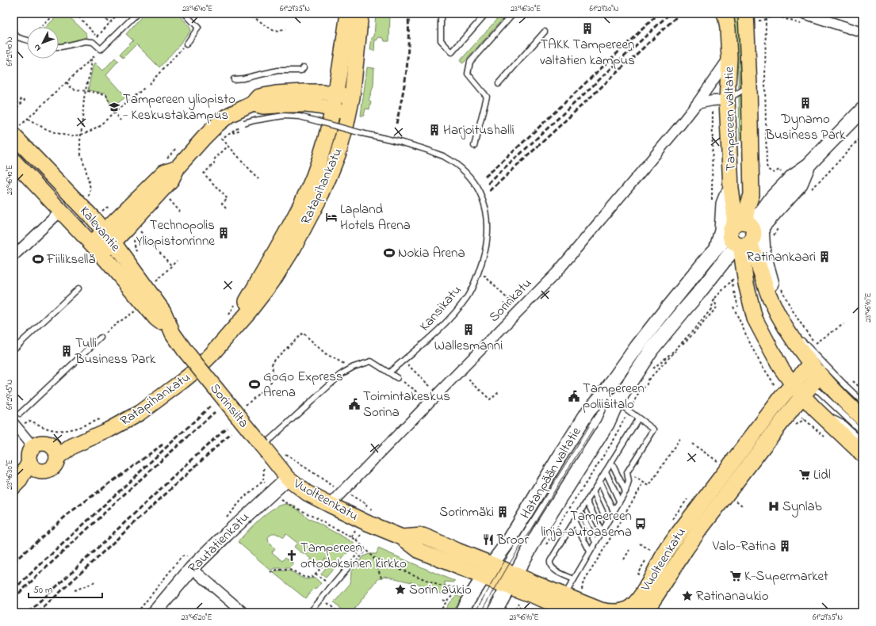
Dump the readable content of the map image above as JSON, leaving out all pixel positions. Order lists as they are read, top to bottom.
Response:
{
  "streets": {
    "main road": [
      "Tampereen valtatie",
      "Ratapihankatu",
      "Kalevantie",
      "Sorinsilta",
      "Hatanpään valtatie",
      "Vuolteenkatu",
      "Rautatienkatu"
    ],
    "street": ["Sorinkatu"],
    "lane": ["Kansikatu"]
  },
  "crossings": [
    ["Tampereen valtatie", "Sorinkatu"],
    ["Tampereen valtatie", "Hatanpään valtatie"],
    ["Tampereen valtatie", "Vuolteenkatu"],
    ["Kalevantie", "Sorinsilta"],
    ["Sorinkatu", "Vuolteenkatu"],
    ["Sorinsilta", "Vuolteenkatu"],
    ["Hatanpään valtatie", "Vuolteenkatu"],
    ["Vuolteenkatu", "Rautatienkatu"]
  ],
  "places": {
    "building": [
      "TAKK Tampereen valtatien kampus",
      "Dynamo Business Park",
      "Harjoitushalli",
      "Technopolis Yliopistonrinne",
      "Ratinankaari",
      "Wallesmanni",
      "Tulli Business Park",
      "Sorinmäki",
      "Valo-Ratina"
    ],
    "school or university": ["Tampereen yliopisto - Keskustakampus"],
    "hotel": ["Lapland Hotels Arena"],
    "sports": ["Nokia Arena", "Fiiliksellä", "GoGo Express Arena"],
    "public building": ["Tampereen poliisitalo", "Toimintakeskus Sorina"],
    "supermarket": ["Lidl", "K-Supermarket"],
    "hospital": ["Synlab"],
    "bus stop": ["Tampereen linja-autoasema"],
    "restaurant": ["Broor"],
    "church": ["Tampereen ortodoksinen kirkko"],
    "place": ["Sorin aukio", "Ratinanaukio"]
  },
  "scale_bar": "50 m",
  "north": "bottom left",
  "coordinates": [
    "23°46'40\"E",
    "61°29'35\"N",
    "23°46'30\"E",
    "61°29'30\"N",
    "61°29'40\"N",
    "23°46'10\"E",
    "61°29'45\"N",
    "23°46'20\"E"
  ]
}
